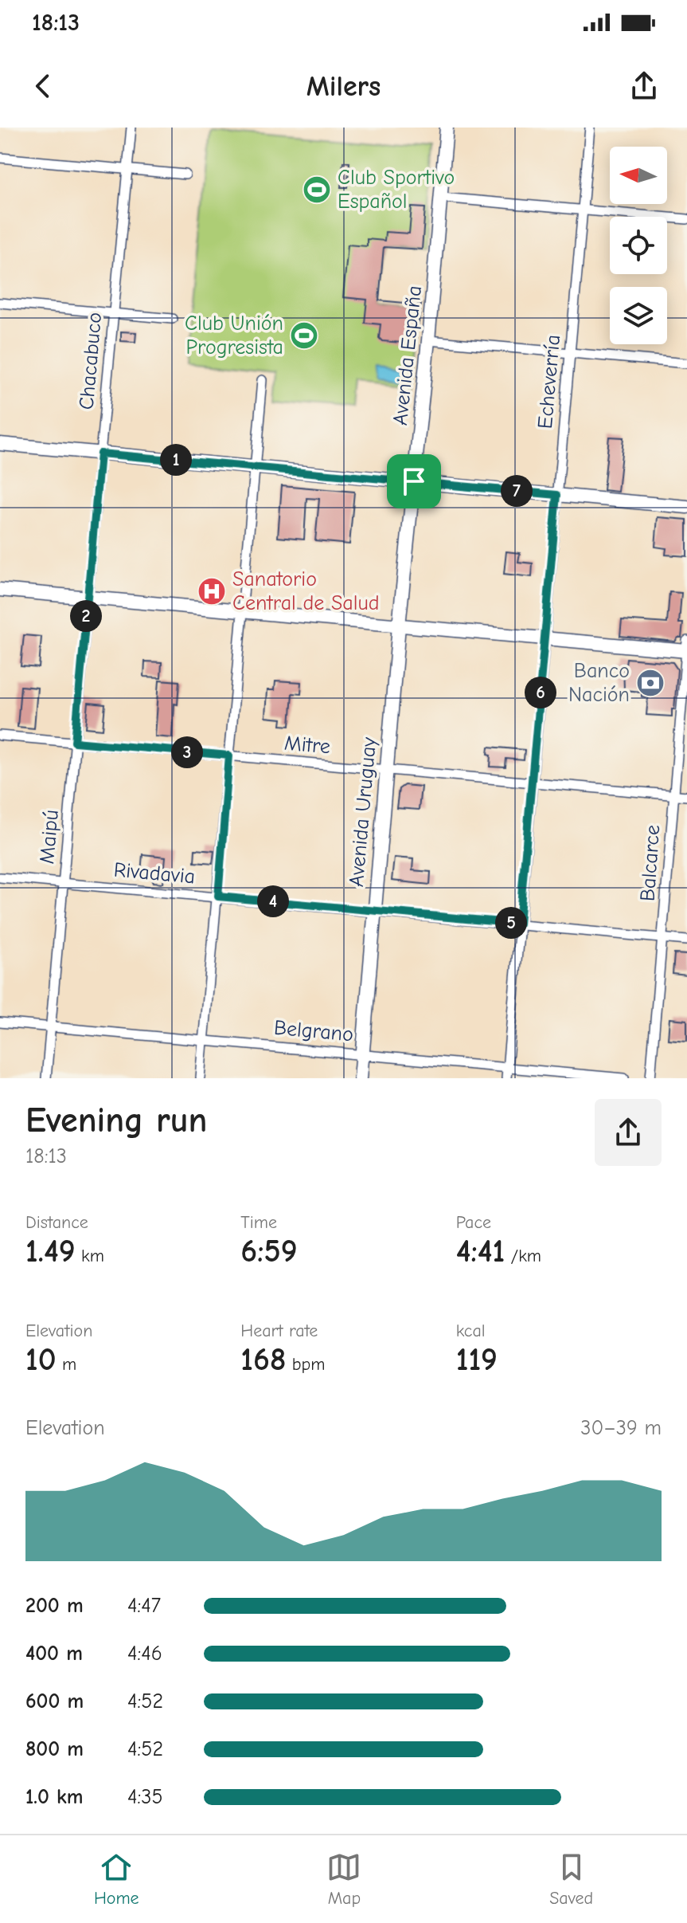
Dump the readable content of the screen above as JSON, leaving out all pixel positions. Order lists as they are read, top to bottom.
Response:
{
  "streets": {
    "street": [
      "Avenida España",
      "Chacabuco",
      "Echeverría",
      "Mitre",
      "Avenida Uruguay",
      "Maipú",
      "Balcarce",
      "Rivadavia",
      "Belgrano"
    ]
  },
  "crossings": [
    ["Avenida España", "Avenida Uruguay"],
    ["Chacabuco", "Maipú"],
    ["Echeverría", "Mitre"],
    ["Echeverría", "Rivadavia"],
    ["Echeverría", "Belgrano"],
    ["Mitre", "Avenida Uruguay"],
    ["Mitre", "Maipú"],
    ["Mitre", "Balcarce"],
    ["Avenida Uruguay", "Rivadavia"],
    ["Avenida Uruguay", "Belgrano"],
    ["Maipú", "Rivadavia"],
    ["Maipú", "Belgrano"],
    ["Balcarce", "Rivadavia"]
  ],
  "places": {
    "sports": ["Club Sportivo Español", "Club Unión Progresista"],
    "hospital": ["Sanatorio Central de Salud"],
    "bank": ["Banco Nación"]
  },
  "north": "left",
  "page": {
    "status": "18:13",
    "header": "Milers",
    "pins": [
      "1",
      "7",
      "2",
      "6",
      "3",
      "4",
      "5"
    ],
    "heading": ["Evening run", "18:13"],
    "stats": [
      ["Distance", "1.49 km"],
      ["Time", "6:59"],
      ["Pace", "4:41 /km"],
      ["Elevation", "10 m"],
      ["Heart rate", "168 bpm"],
      ["kcal", "119"]
    ],
    "chart": ["Elevation", "30–39 m"],
    "list": [
      {
        "name": "200 m",
        "note": "4:47"
      },
      {
        "name": "400 m",
        "note": "4:46"
      },
      {
        "name": "600 m",
        "note": "4:52"
      },
      {
        "name": "800 m",
        "note": "4:52"
      },
      {
        "name": "1.0 km",
        "note": "4:35"
      }
    ],
    "tabs": ["Home", "Map", "Saved"]
  }
}
